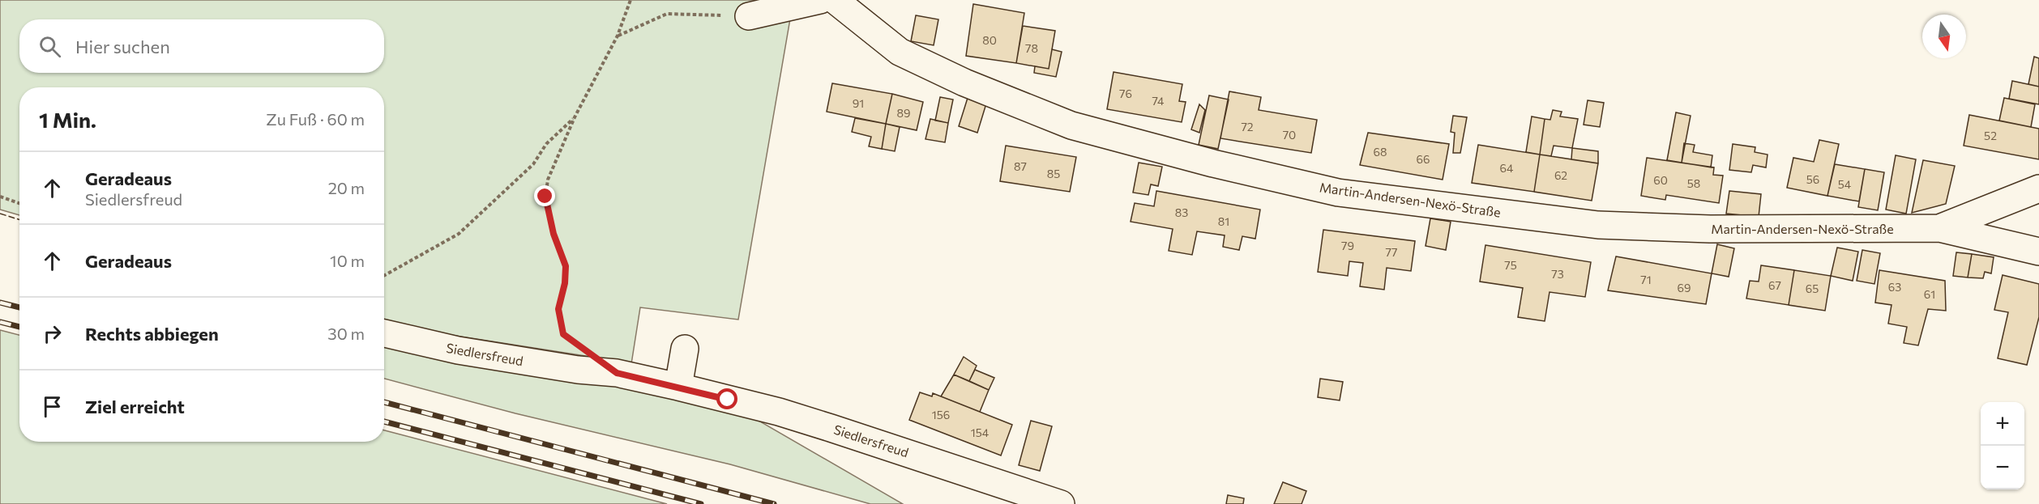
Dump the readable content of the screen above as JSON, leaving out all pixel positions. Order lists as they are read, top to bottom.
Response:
{
  "streets": {
    "street": ["Martin-Andersen-Nexö-Straße", "Siedlersfreud"]
  },
  "house_numbers": [
    "80",
    "78",
    "76",
    "74",
    "91",
    "89",
    "72",
    "70",
    "52",
    "68",
    "66",
    "87",
    "64",
    "85",
    "62",
    "56",
    "60",
    "58",
    "54",
    "83",
    "81",
    "79",
    "77",
    "75",
    "73",
    "71",
    "67",
    "63",
    "69",
    "65",
    "61",
    "156",
    "154"
  ],
  "north": "bottom",
  "page": {
    "search": "Hier suchen",
    "heading": ["1 Min.", "Zu Fuß · 60 m"],
    "list": [
      ["Geradeaus", "Siedlersfreud", "20 m"],
      ["Geradeaus", "10 m"],
      ["Rechts abbiegen", "30 m"],
      "Ziel erreicht"
    ],
    "map_buttons": ["+", "−"]
  }
}
